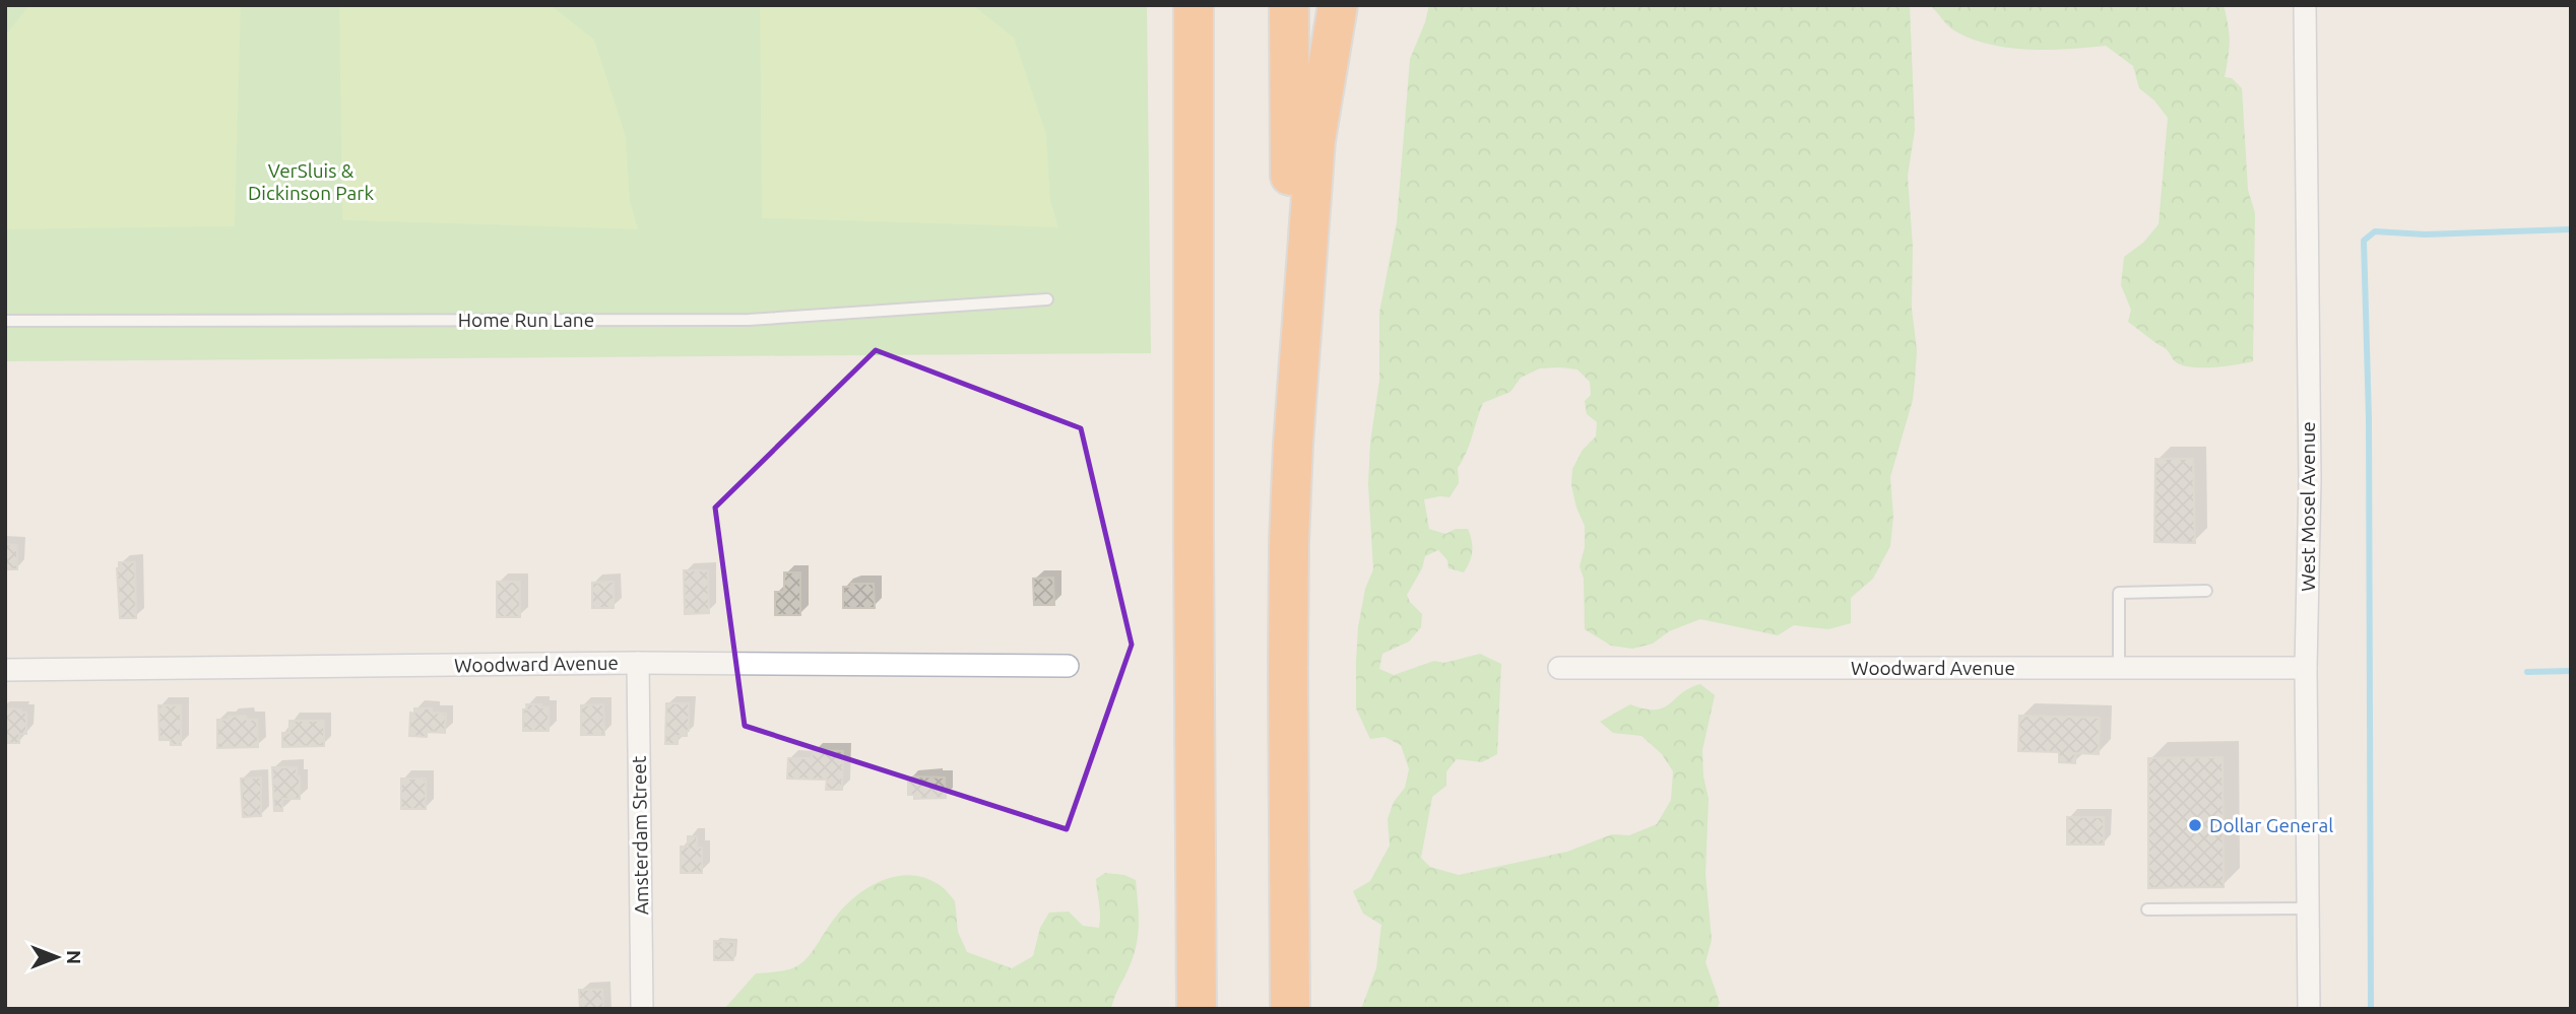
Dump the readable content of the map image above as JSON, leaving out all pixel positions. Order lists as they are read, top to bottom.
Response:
{
  "streets": {
    "street": ["West Mosel Avenue", "Woodward Avenue", "Amsterdam Street"],
    "lane": ["Home Run Lane"]
  },
  "crossings": [
    ["West Mosel Avenue", "Woodward Avenue"],
    ["Woodward Avenue", "Amsterdam Street"]
  ],
  "parks": ["VerSluis & Dickinson Park"],
  "places": ["Dollar General"],
  "north": "right"
}
